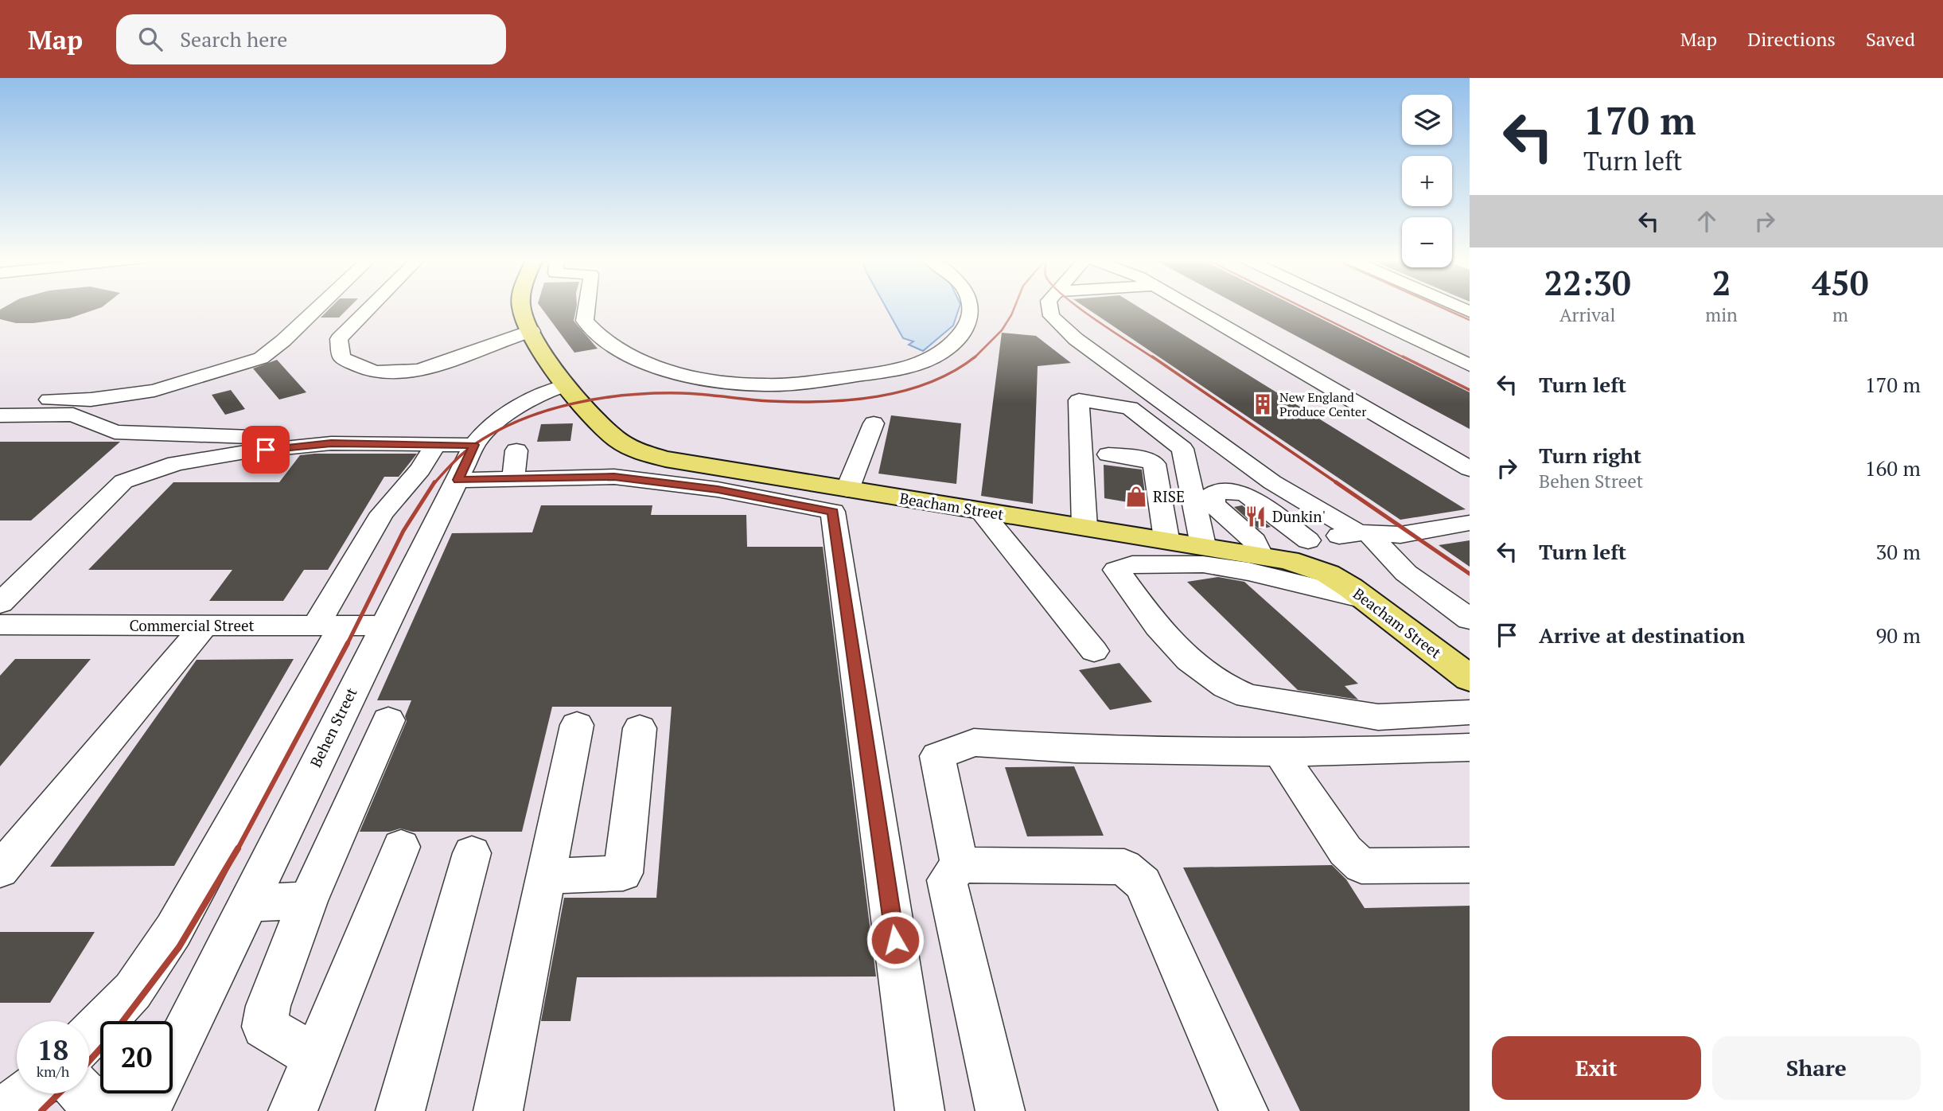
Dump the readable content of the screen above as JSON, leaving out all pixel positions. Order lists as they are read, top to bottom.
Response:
{
  "streets": {
    "main road": ["Beacham Street"],
    "street": ["Commercial Street", "Behen Street"]
  },
  "crossings": [
    ["Commercial Street", "Behen Street"]
  ],
  "places": {
    "building": ["New England Produce Center"],
    "shop": ["RISE"],
    "restaurant": ["Dunkin'"]
  },
  "page": {
    "header": "Map",
    "search": "Search here",
    "nav": ["Map", "Directions", "Saved"],
    "turn": ["170 m", "Turn left"],
    "map_buttons": ["+", "−"],
    "eta": [
      "22:30",
      "Arrival",
      "2",
      "min",
      "450",
      "m"
    ],
    "list": [
      {
        "name": "Turn left",
        "value": "170 m"
      },
      {
        "name": "Turn right",
        "note": "Behen Street",
        "value": "160 m"
      },
      {
        "name": "Turn left",
        "value": "30 m"
      },
      {
        "name": "Arrive at destination",
        "value": "90 m"
      }
    ],
    "speed": "18 km/h",
    "limit": "20",
    "buttons": ["Exit", "Share"]
  }
}
